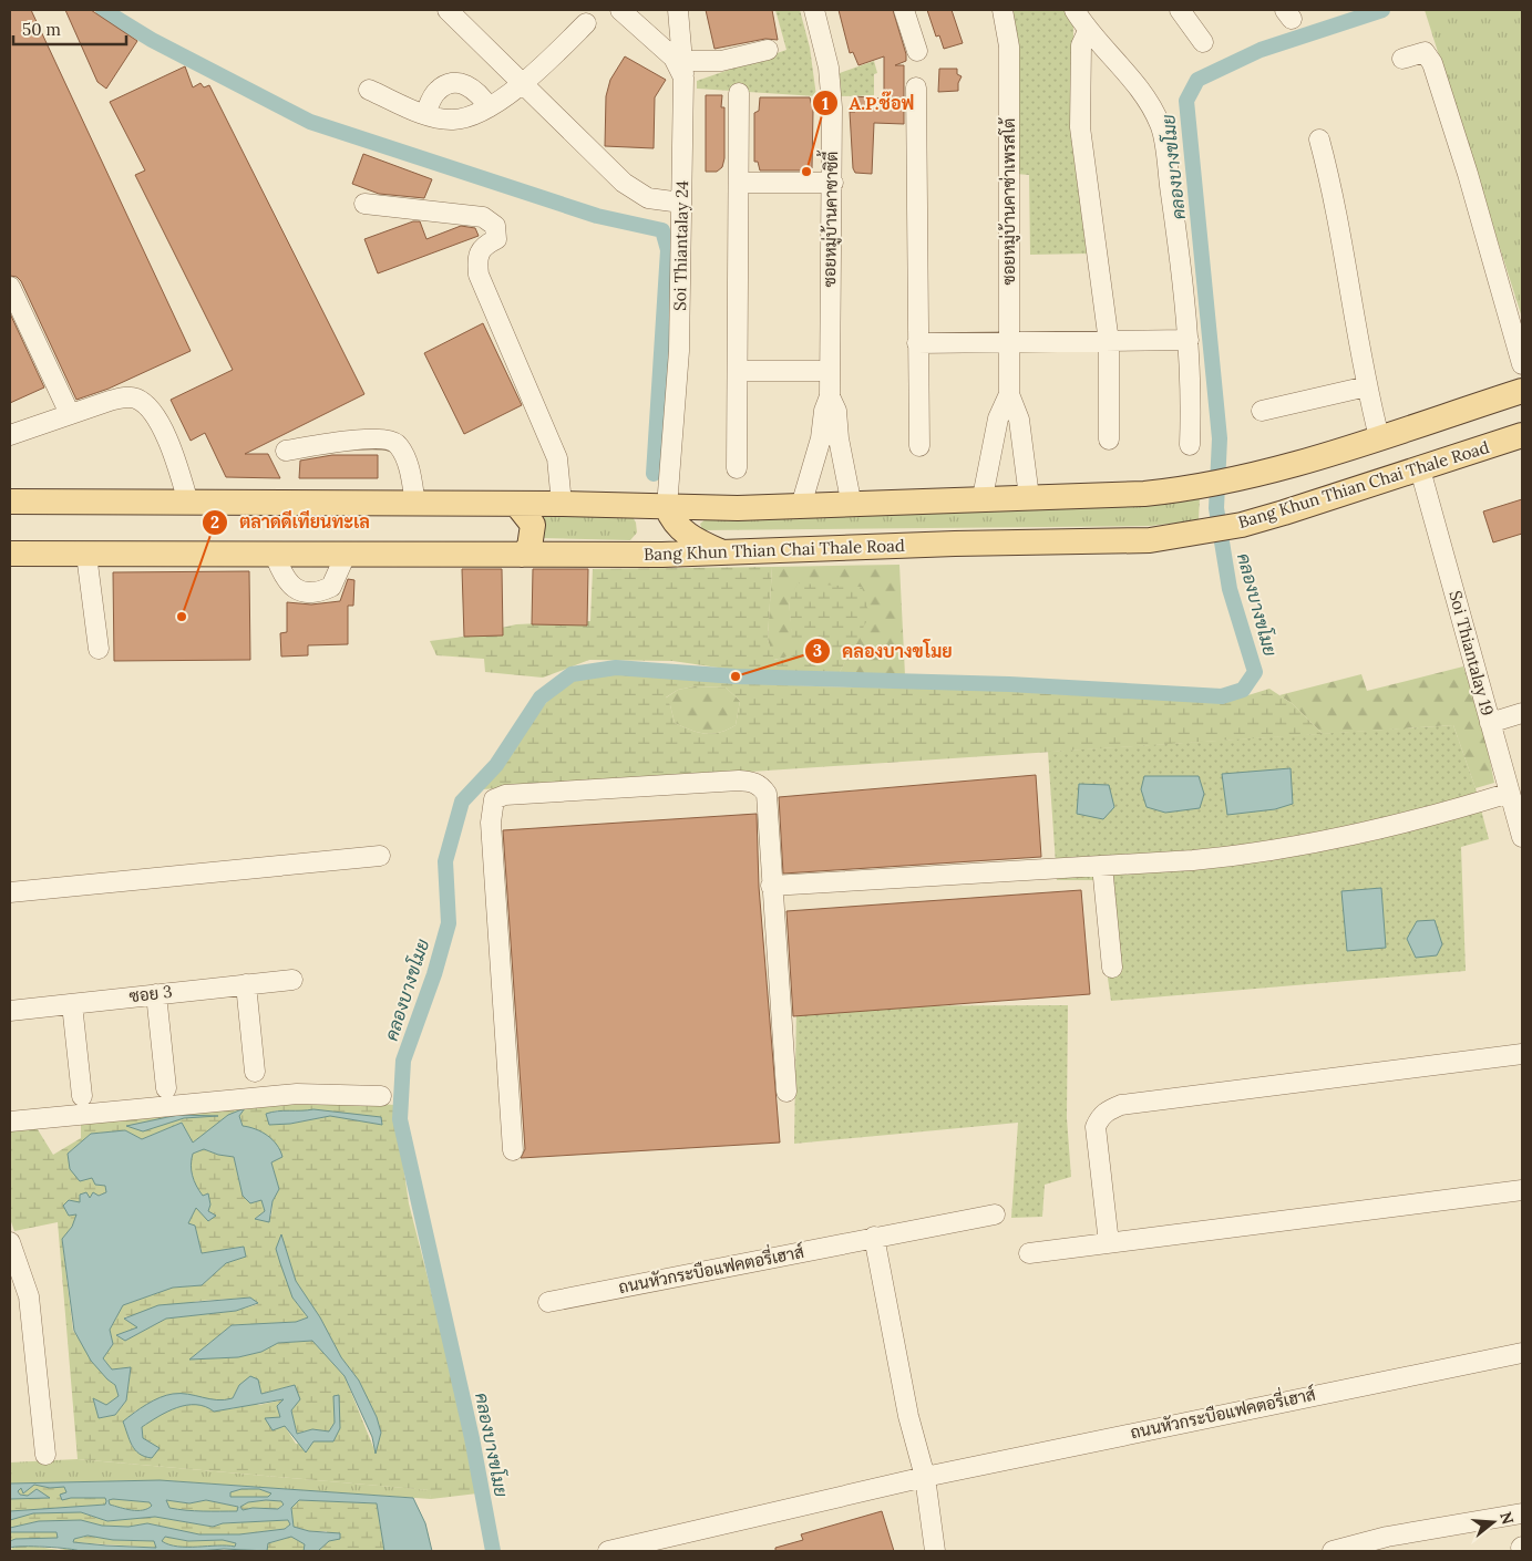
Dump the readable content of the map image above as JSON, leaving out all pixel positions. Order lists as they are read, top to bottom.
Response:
{
  "streets": {
    "main road": ["Bang Khun Thian Chai Thale Road"],
    "street": [
      "ซอยหมู่บ้านคาซ่าเพรสโต้",
      "ซอยหมู่บ้านคาซาซิตี้",
      "Soi Thiantalay 24",
      "Soi Thiantalay 19",
      "ซอย 3",
      "ถนนหัวกระบือแฟคตอรี่เฮาส์"
    ]
  },
  "crossings": [
    ["Bang Khun Thian Chai Thale Road", "Soi Thiantalay 19"]
  ],
  "water": ["คลองบางขโมย"],
  "places": ["A.P.ช๊อฟ", "ตลาดดีเทียนทะเล", "คลองบางขโมย"],
  "scale_bar": "50 m",
  "north": "right"
}
